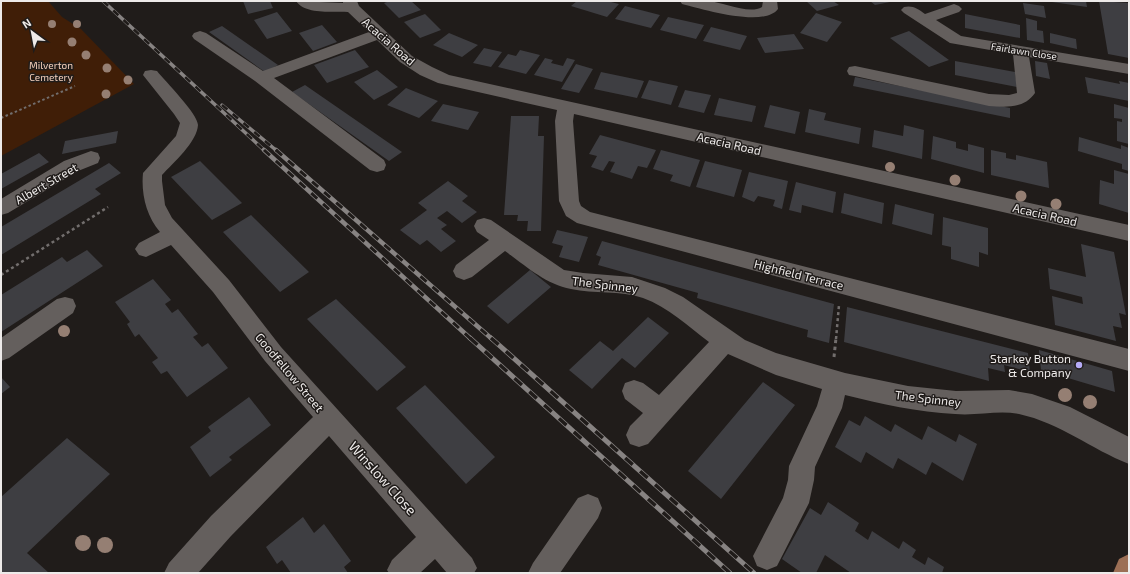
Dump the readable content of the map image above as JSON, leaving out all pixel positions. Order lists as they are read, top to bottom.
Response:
{
  "streets": {
    "street": [
      "Acacia Road",
      "Fairlawn Close",
      "Albert Street",
      "Highfield Terrace",
      "The Spinney",
      "Goodfellow Street",
      "Winslow Close"
    ]
  },
  "crossings": [
    ["Acacia Road", "Highfield Terrace"],
    ["Goodfellow Street", "Winslow Close"]
  ],
  "parks": ["Milverton Cemetery"],
  "places": ["Starkey Button & Company"],
  "north": "top left"
}
